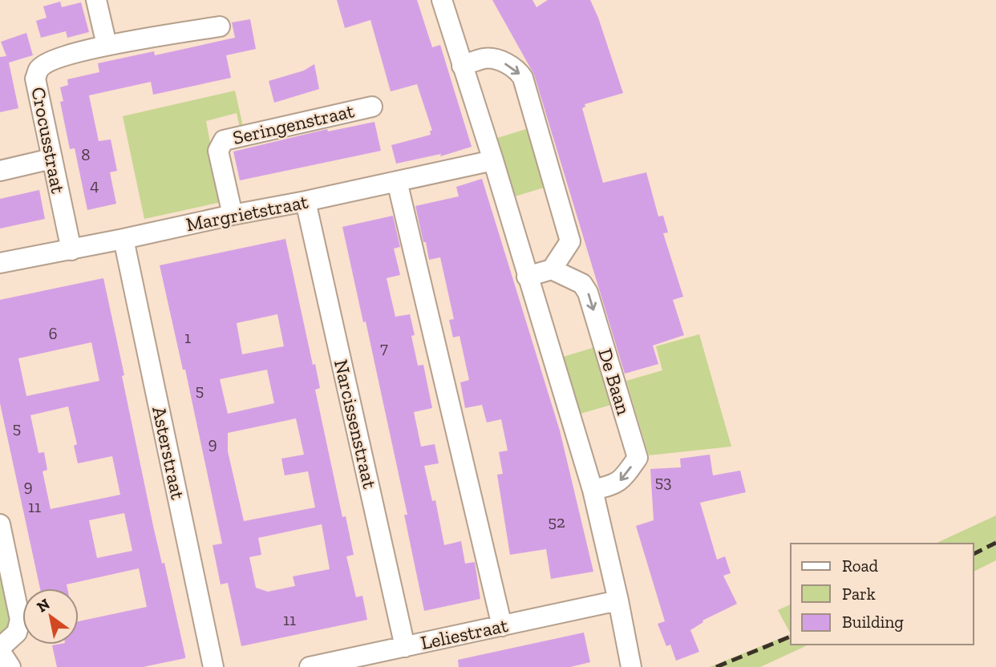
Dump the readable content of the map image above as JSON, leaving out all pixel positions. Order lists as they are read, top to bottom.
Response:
{
  "streets": {
    "street": [
      "Seringenstraat",
      "Crocusstraat",
      "Margrietstraat",
      "De Baan",
      "Narcissenstraat",
      "Asterstraat",
      "Leliestraat"
    ]
  },
  "crossings": [
    ["Seringenstraat", "Margrietstraat"],
    ["Crocusstraat", "Margrietstraat"],
    ["Margrietstraat", "Narcissenstraat"],
    ["Margrietstraat", "Asterstraat"],
    ["Narcissenstraat", "Leliestraat"]
  ],
  "house_numbers": [
    "8",
    "4",
    "6",
    "1",
    "7",
    "5",
    "5",
    "9",
    "53",
    "9",
    "11",
    "52",
    "11"
  ],
  "legend": ["Road", "Park", "Building"],
  "north": "top left"
}
